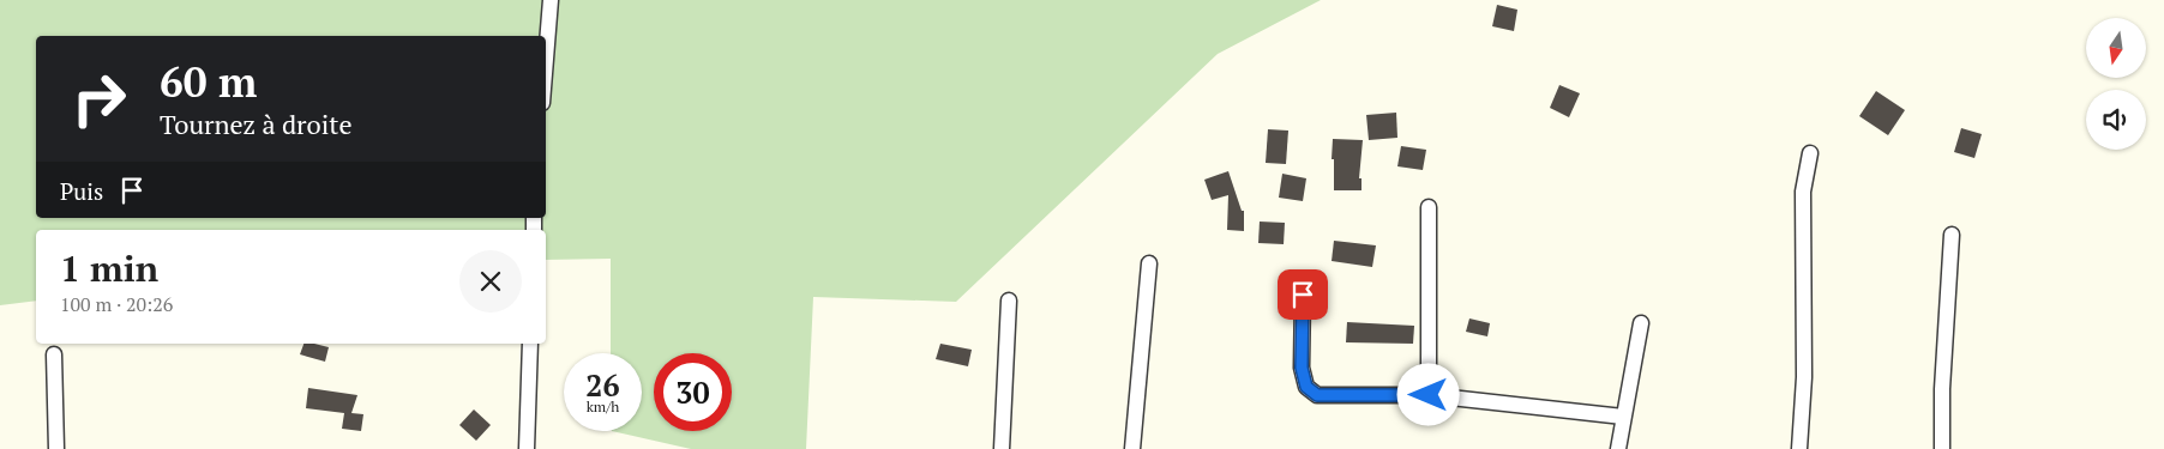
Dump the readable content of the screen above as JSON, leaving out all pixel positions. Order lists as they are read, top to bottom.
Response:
{
  "north": "bottom",
  "page": {
    "turn": ["60 m", "Tournez à droite"],
    "then": "Puis",
    "heading": ["1 min", "100 m · 20:26"],
    "speed": "26 km/h",
    "limit": "30"
  }
}
